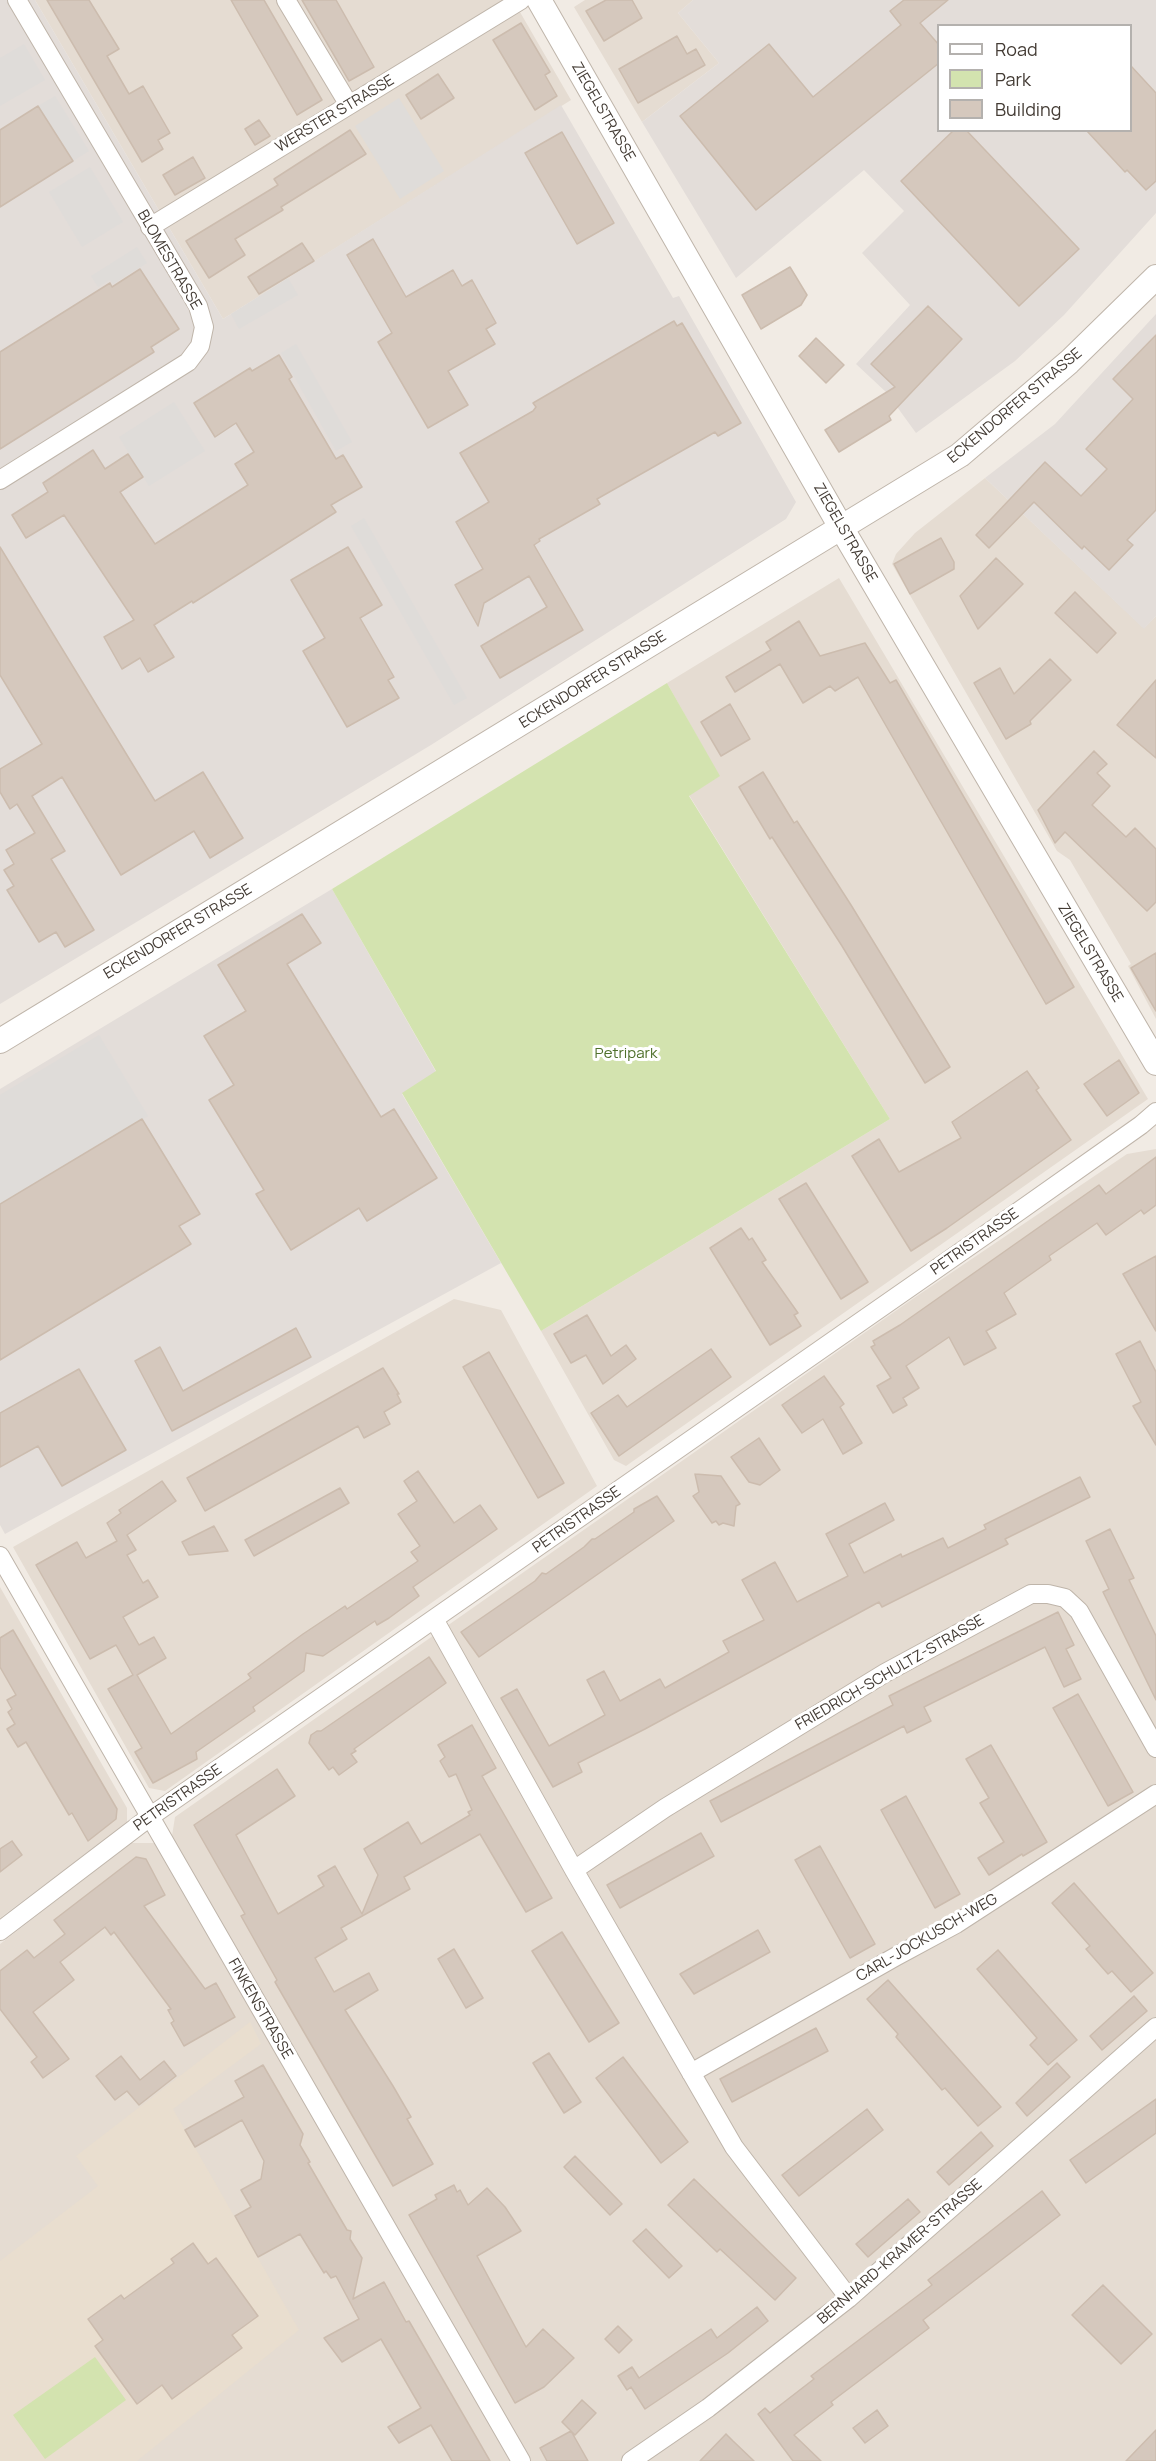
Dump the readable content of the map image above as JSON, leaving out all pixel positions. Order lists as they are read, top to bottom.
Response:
{
  "streets": {
    "street": [
      "ZIEGELSTRASSE",
      "WERSTER STRASSE",
      "BLOMESTRASSE",
      "ECKENDORFER STRASSE",
      "PETRISTRASSE",
      "FRIEDRICH-SCHULTZ-STRASSE",
      "CARL-JOCKUSCH-WEG",
      "FINKENSTRASSE",
      "BERNHARD-KRAMER-STRASSE"
    ]
  },
  "crossings": [
    ["ZIEGELSTRASSE", "ECKENDORFER STRASSE"],
    ["WERSTER STRASSE", "BLOMESTRASSE"],
    ["PETRISTRASSE", "FINKENSTRASSE"]
  ],
  "parks": ["Petripark"],
  "legend": ["Road", "Park", "Building"]
}
